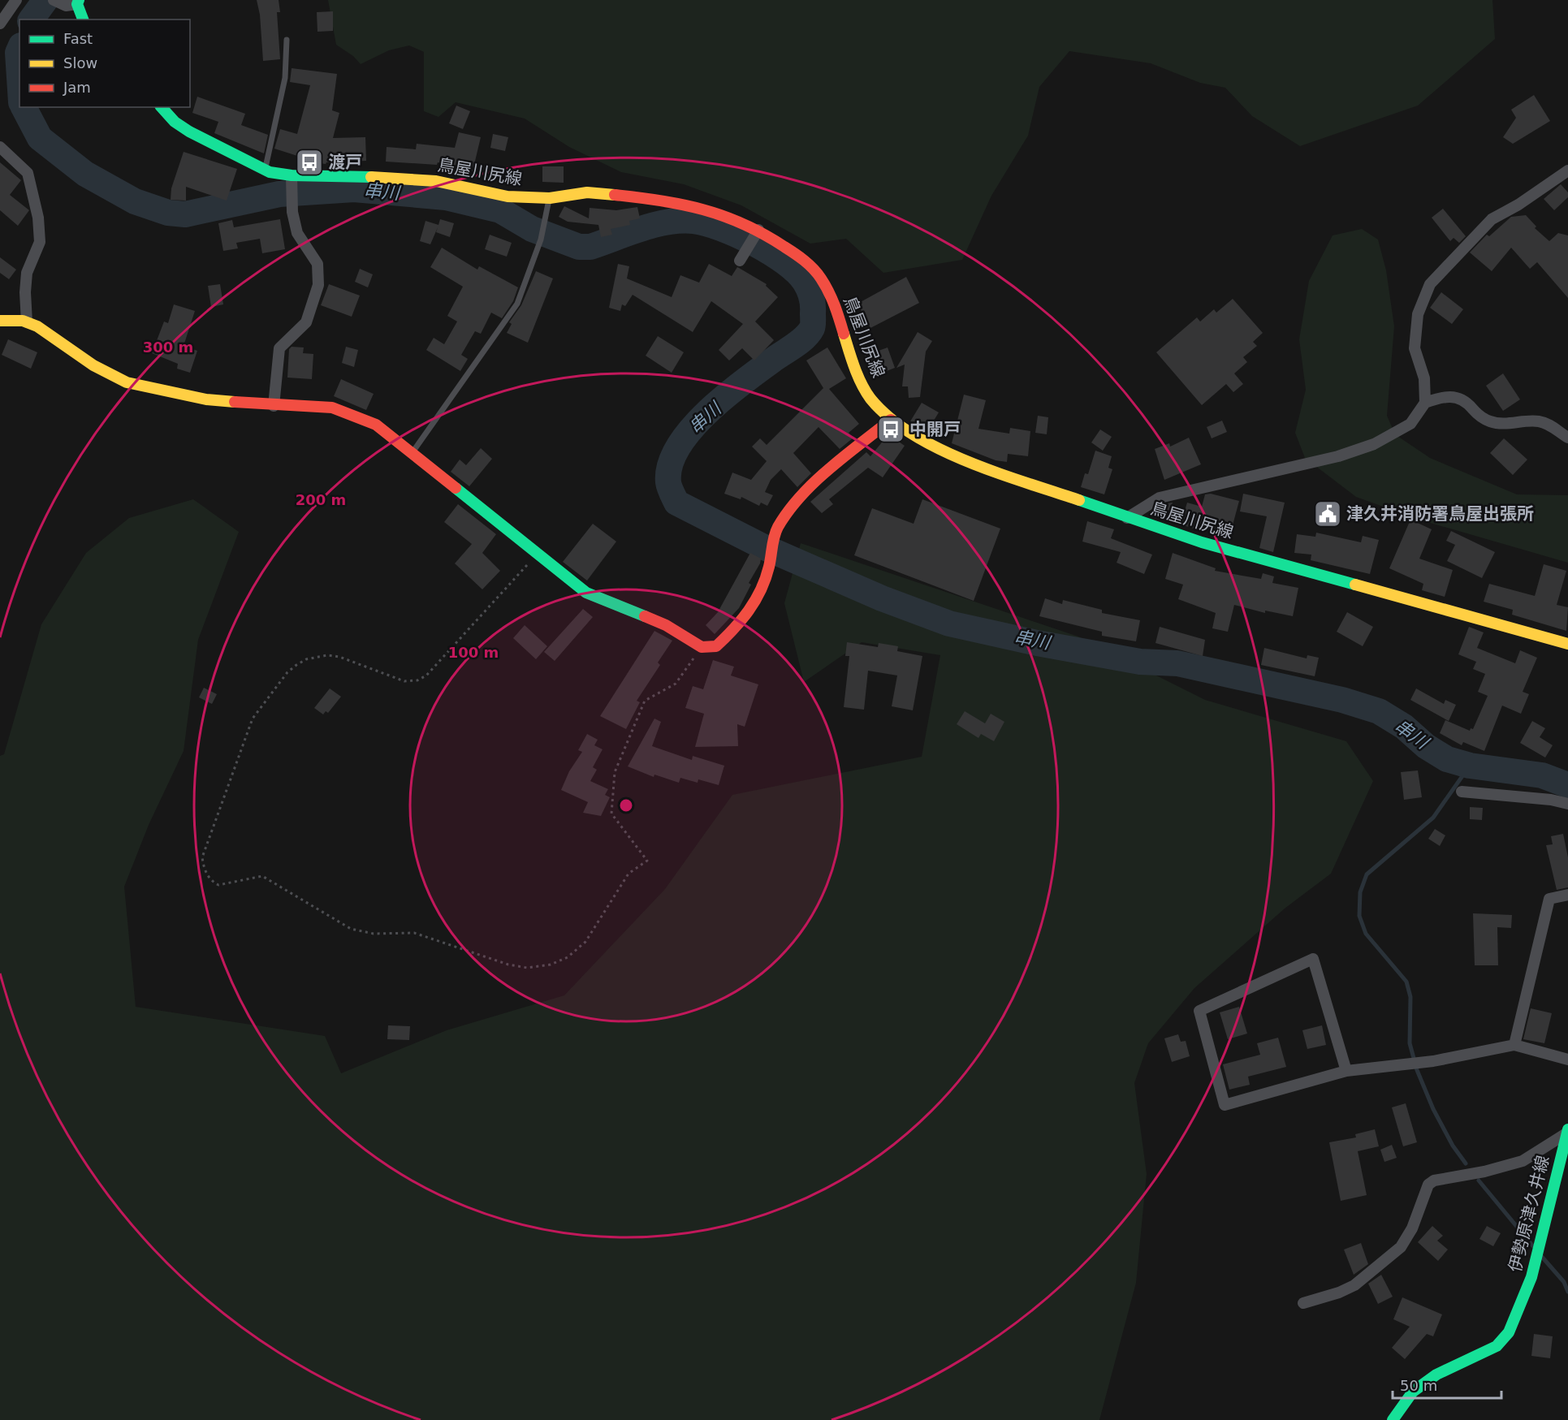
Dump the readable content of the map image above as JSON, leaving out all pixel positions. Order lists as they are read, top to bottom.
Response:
{
  "streets": {
    "main road": ["鳥屋川尻線", "伊勢原津久井線"]
  },
  "water": ["串川"],
  "places": {
    "bus stop": ["渡戸", "中開戸"],
    "public building": ["津久井消防署鳥屋出張所"]
  },
  "legend": ["Fast", "Slow", "Jam"],
  "scale_bar": "50 m",
  "rings": ["300 m", "200 m", "100 m"]
}
